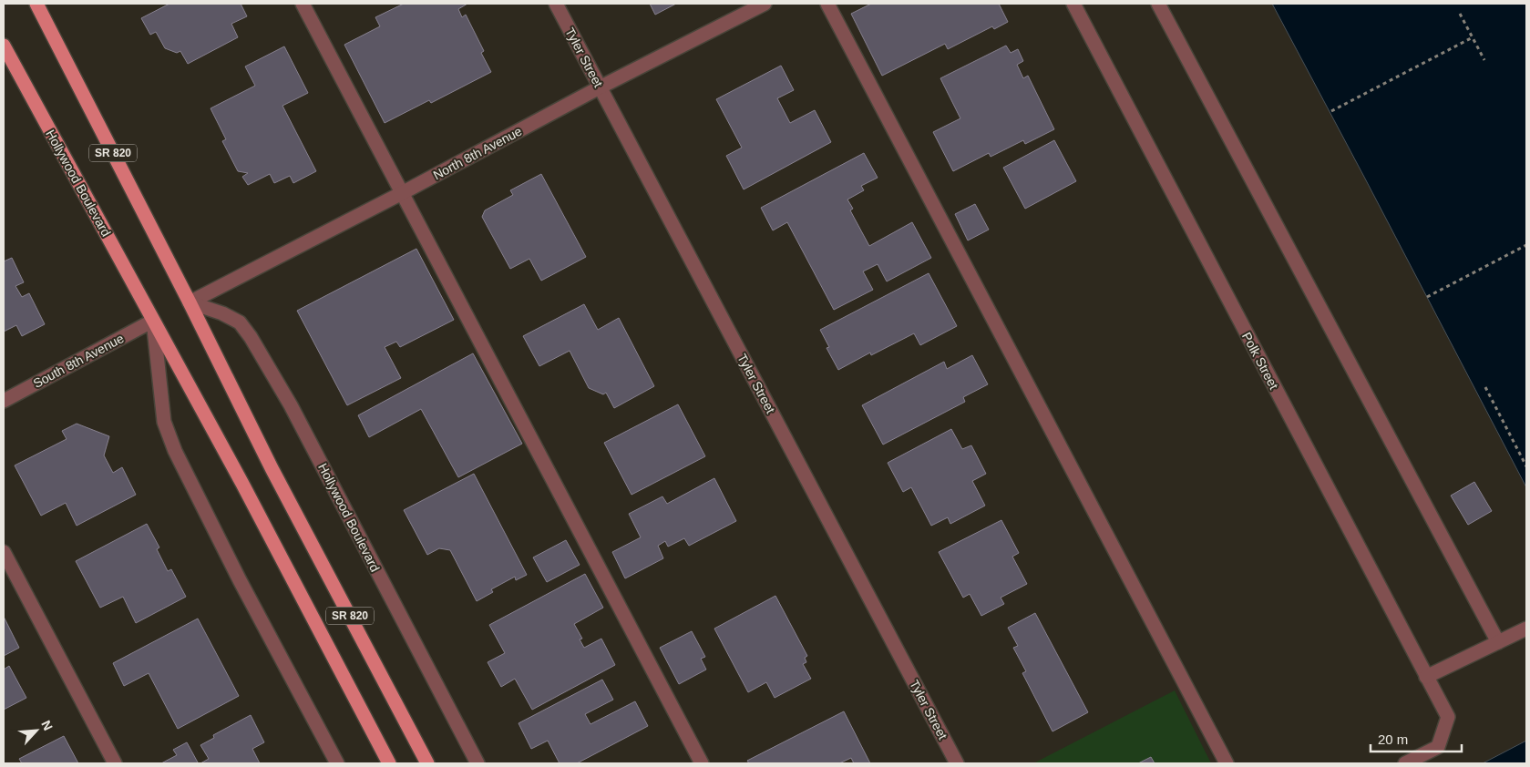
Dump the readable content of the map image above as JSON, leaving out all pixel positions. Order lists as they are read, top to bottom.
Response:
{
  "streets": {
    "main road": ["SR 820", "Hollywood Boulevard"],
    "street": [
      "Tyler Street",
      "North 8th Avenue",
      "South 8th Avenue",
      "Polk Street"
    ]
  },
  "crossings": [
    ["Tyler Street", "North 8th Avenue"],
    ["SR 820", "North 8th Avenue"],
    ["SR 820", "Hollywood Boulevard"],
    ["North 8th Avenue", "Hollywood Boulevard"],
    ["Hollywood Boulevard", "South 8th Avenue"]
  ],
  "scale_bar": "20 m",
  "north": "top right"
}
